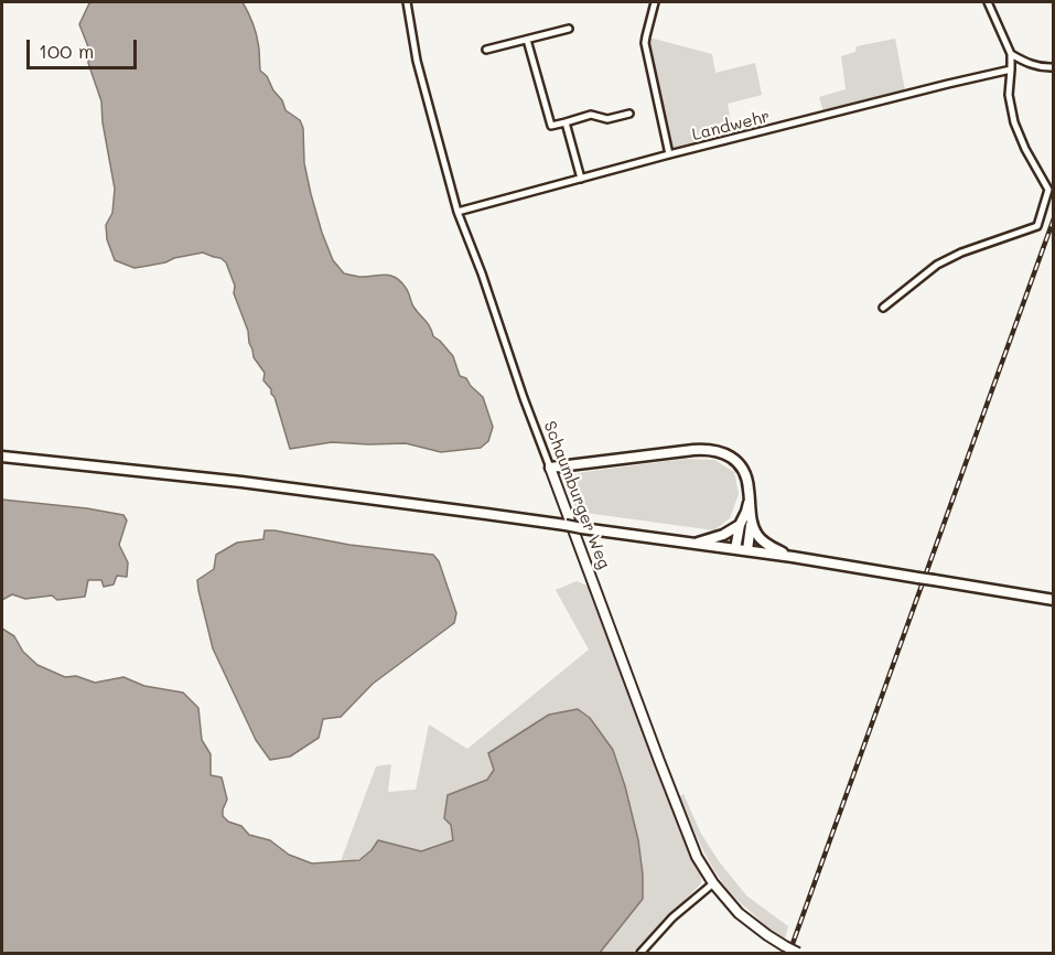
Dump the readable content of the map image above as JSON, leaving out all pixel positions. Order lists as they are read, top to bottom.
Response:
{
  "streets": {
    "street": ["Landwehr", "Schaumburger Weg"]
  },
  "crossings": [
    ["Landwehr", "Schaumburger Weg"]
  ],
  "scale_bar": "100 m"
}
